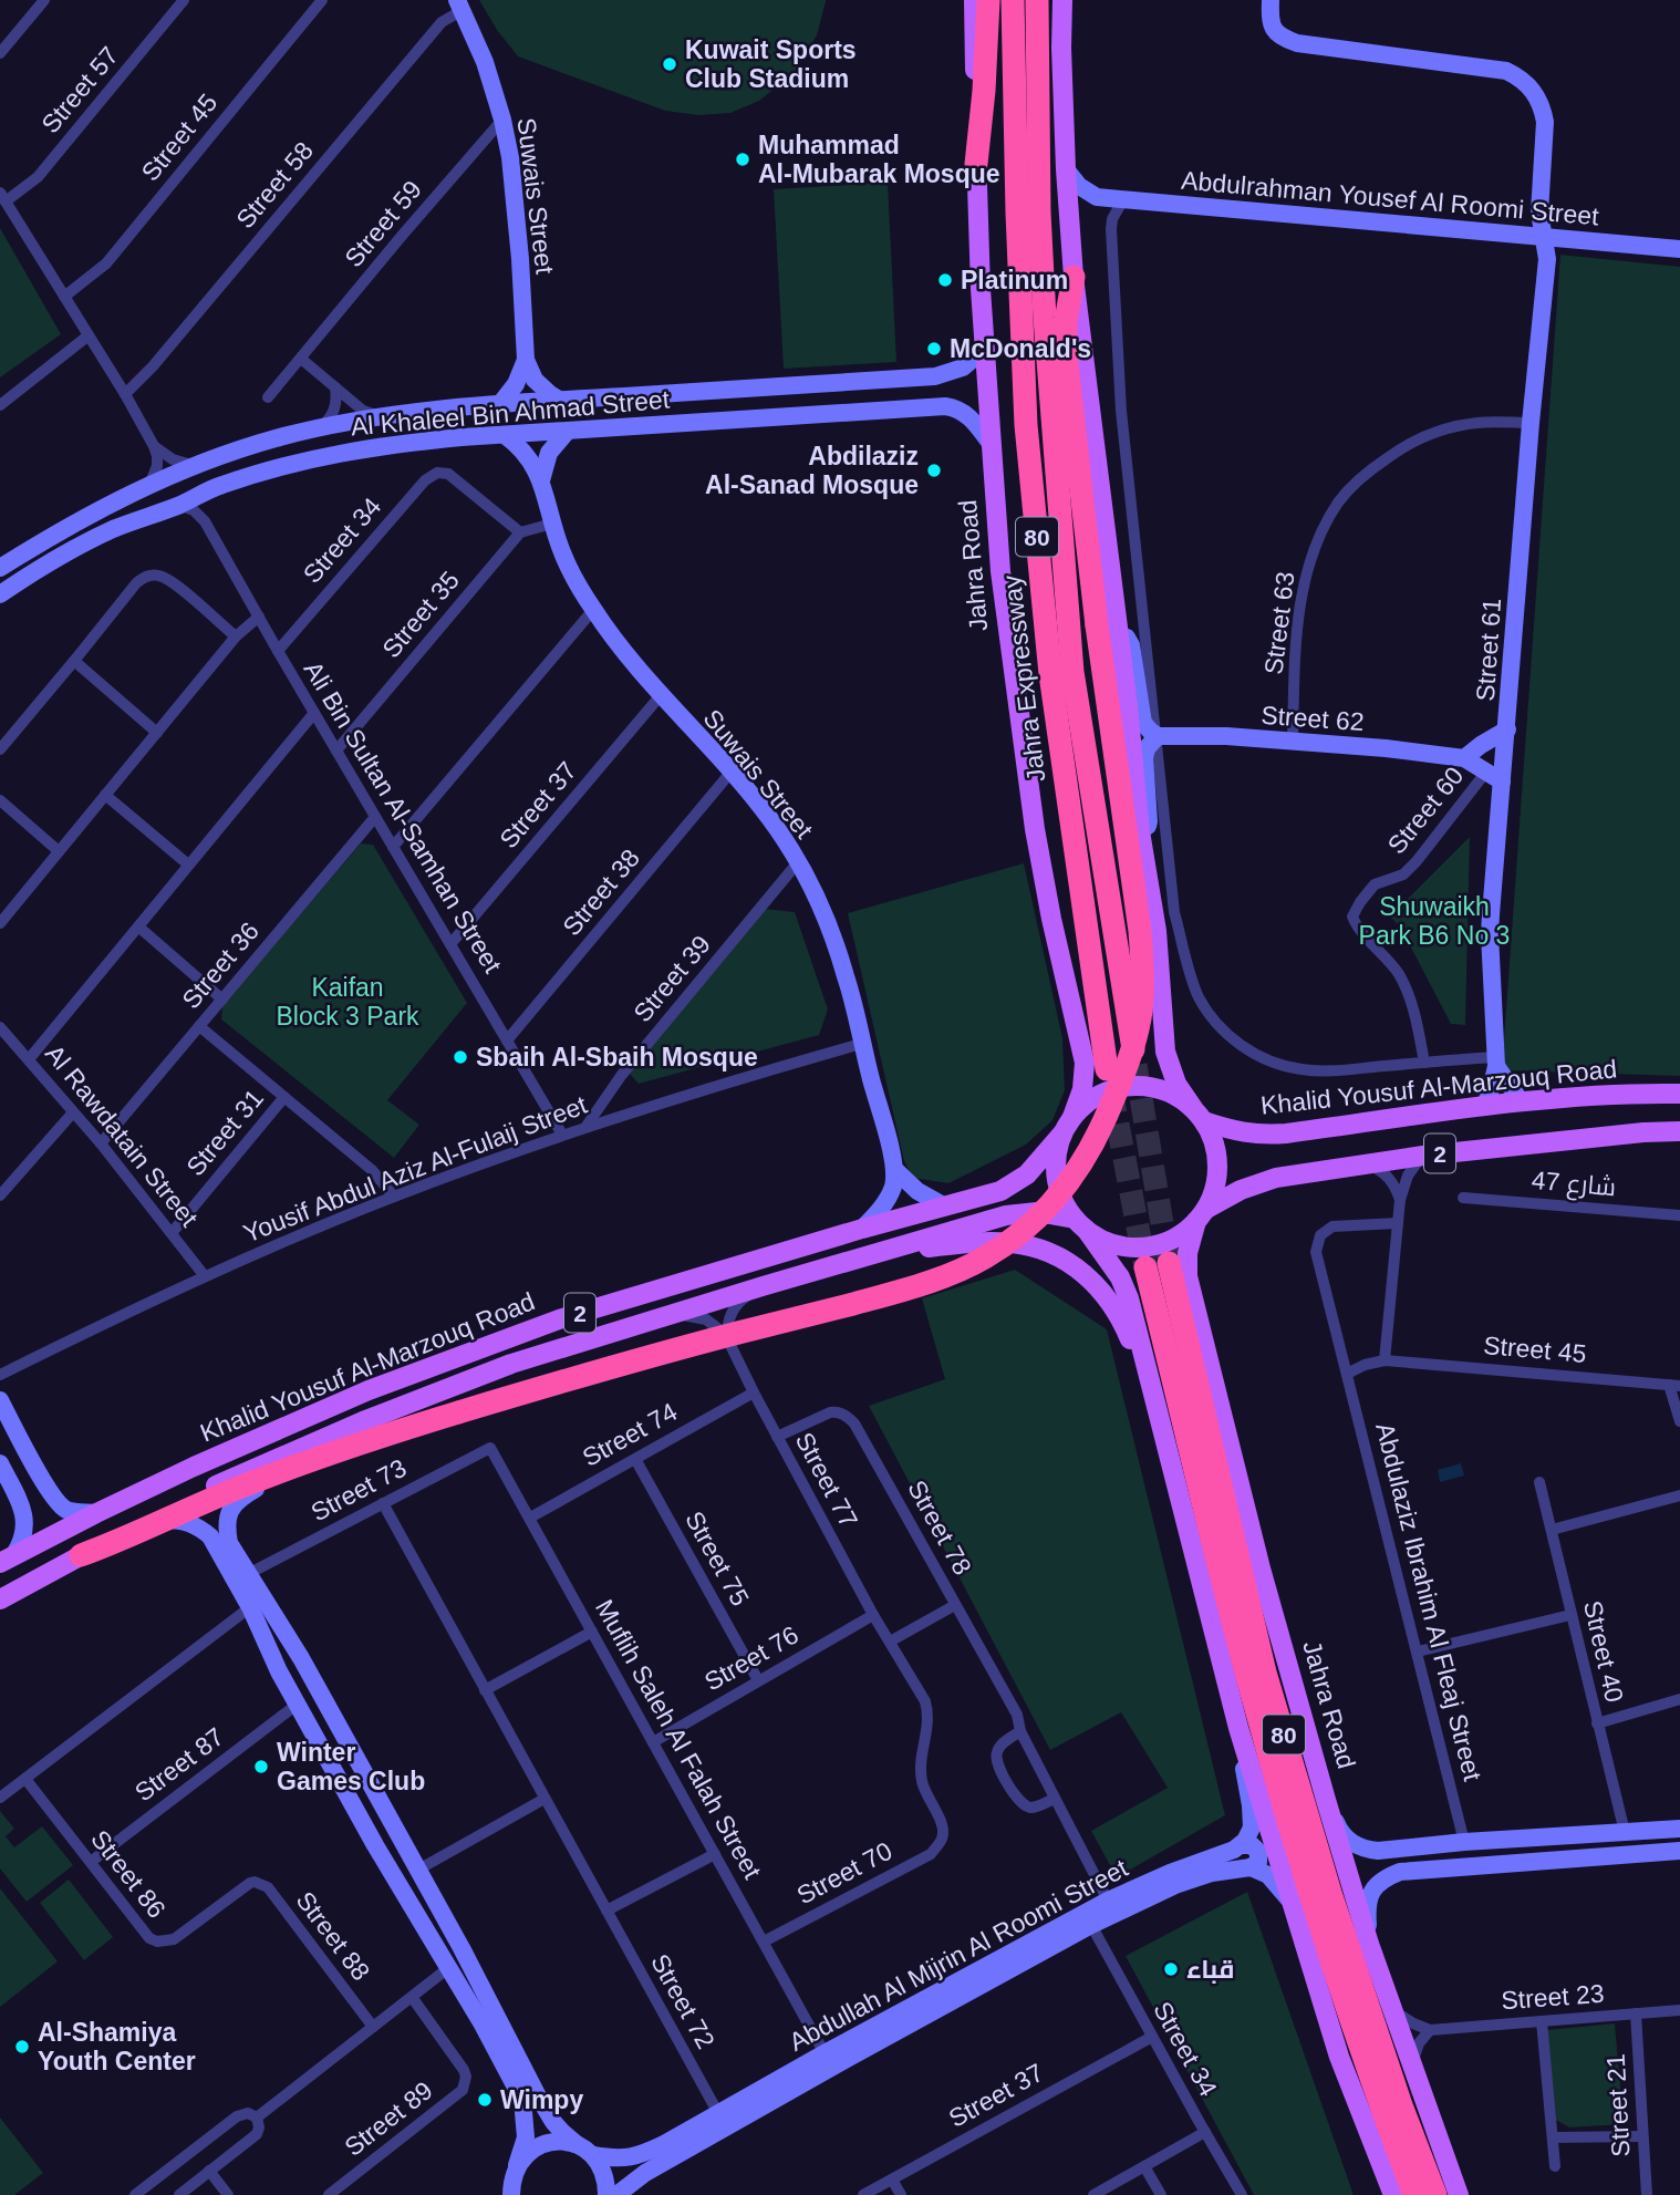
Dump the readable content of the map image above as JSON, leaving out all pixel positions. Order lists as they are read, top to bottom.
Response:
{
  "streets": {
    "highway": ["80", "Jahra Road", "Jahra Expressway"],
    "main road": ["Khalid Yousuf Al-Marzouq Road", "2"],
    "street": [
      "Street 57",
      "Street 45",
      "Street 58",
      "Suwais Street",
      "Abdulrahman Yousef Al Roomi Street",
      "Street 59",
      "Al Khaleel Bin Ahmad Street",
      "Street 34",
      "Street 35",
      "Street 63",
      "Street 61",
      "Street 62",
      "Street 37",
      "Street 60",
      "Ali Bin Sultan Al-Samhan Street",
      "Street 38",
      "Street 36",
      "Street 39",
      "Street 31",
      "Al Rawdatain Street",
      "Yousif Abdul Aziz Al-Fulaij Street",
      "شارع 47",
      "Street 74",
      "Street 77",
      "Street 73",
      "Street 78",
      "Street 75",
      "Abdulaziz Ibrahim Al Fleaj Street",
      "Street 40",
      "Street 76",
      "Muflih Saleh Al Falah Street",
      "Street 87",
      "Street 70",
      "Street 86",
      "Street 88",
      "Abdullah Al Mijrin Al Roomi Street",
      "Street 23",
      "Street 72",
      "Street 21",
      "Street 89"
    ]
  },
  "crossings": [
    ["Street 58", "Suwais Street"],
    ["Suwais Street", "Street 59"],
    ["Suwais Street", "Al Khaleel Bin Ahmad Street"],
    ["Suwais Street", "Street 37"],
    ["Suwais Street", "Street 38"],
    ["Suwais Street", "Street 39"],
    ["Suwais Street", "Yousif Abdul Aziz Al-Fulaij Street"],
    ["Abdulrahman Yousef Al Roomi Street", "Street 61"],
    ["Al Khaleel Bin Ahmad Street", "Jahra Road"],
    ["Street 34", "Street 35"],
    ["Street 34", "Street 37"],
    ["Street 34", "Ali Bin Sultan Al-Samhan Street"],
    ["Street 34", "Abdullah Al Mijrin Al Roomi Street"],
    ["Jahra Road", "Khalid Yousuf Al-Marzouq Road"],
    ["Jahra Road", "2"],
    ["Street 35", "Ali Bin Sultan Al-Samhan Street"],
    ["Street 63", "Street 61"],
    ["Street 63", "Street 62"],
    ["Street 61", "Street 62"],
    ["Street 61", "Street 60"],
    ["Street 61", "Khalid Yousuf Al-Marzouq Road"],
    ["Street 62", "Street 60"],
    ["Street 62", "Khalid Yousuf Al-Marzouq Road"],
    ["Street 37", "Ali Bin Sultan Al-Samhan Street"],
    ["Street 60", "Khalid Yousuf Al-Marzouq Road"],
    ["Ali Bin Sultan Al-Samhan Street", "Street 38"],
    ["Ali Bin Sultan Al-Samhan Street", "Street 36"],
    ["Ali Bin Sultan Al-Samhan Street", "Yousif Abdul Aziz Al-Fulaij Street"],
    ["Street 36", "Street 31"],
    ["Street 36", "Al Rawdatain Street"],
    ["Street 39", "Yousif Abdul Aziz Al-Fulaij Street"],
    ["Khalid Yousuf Al-Marzouq Road", "2"],
    ["Khalid Yousuf Al-Marzouq Road", "Street 77"],
    ["Street 31", "Al Rawdatain Street"],
    ["Street 31", "Yousif Abdul Aziz Al-Fulaij Street"],
    ["Al Rawdatain Street", "Yousif Abdul Aziz Al-Fulaij Street"],
    ["Street 74", "Street 77"],
    ["Street 74", "Street 75"],
    ["Street 74", "Muflih Saleh Al Falah Street"],
    ["Street 77", "Street 78"],
    ["Street 77", "Street 76"],
    ["Street 77", "Street 70"],
    ["Street 73", "Muflih Saleh Al Falah Street"],
    ["Street 73", "Street 72"],
    ["Street 78", "Abdullah Al Mijrin Al Roomi Street"],
    ["Street 75", "Street 76"],
    ["Street 76", "Muflih Saleh Al Falah Street"],
    ["Muflih Saleh Al Falah Street", "Street 70"],
    ["Muflih Saleh Al Falah Street", "Abdullah Al Mijrin Al Roomi Street"],
    ["Street 87", "Street 86"],
    ["Street 86", "Street 88"],
    ["Abdullah Al Mijrin Al Roomi Street", "Street 72"],
    ["Street 23", "Street 21"]
  ],
  "parks": ["Shuwaikh Park B6 No 3", "Kaifan Block 3 Park"],
  "places": [
    "Kuwait Sports Club Stadium",
    "Muhammad Al-Mubarak Mosque",
    "Platinum",
    "McDonald's",
    "Abdilaziz Al-Sanad Mosque",
    "Sbaih Al-Sbaih Mosque",
    "Winter Games Club",
    "قباء",
    "Al-Shamiya Youth Center",
    "Wimpy"
  ]
}
